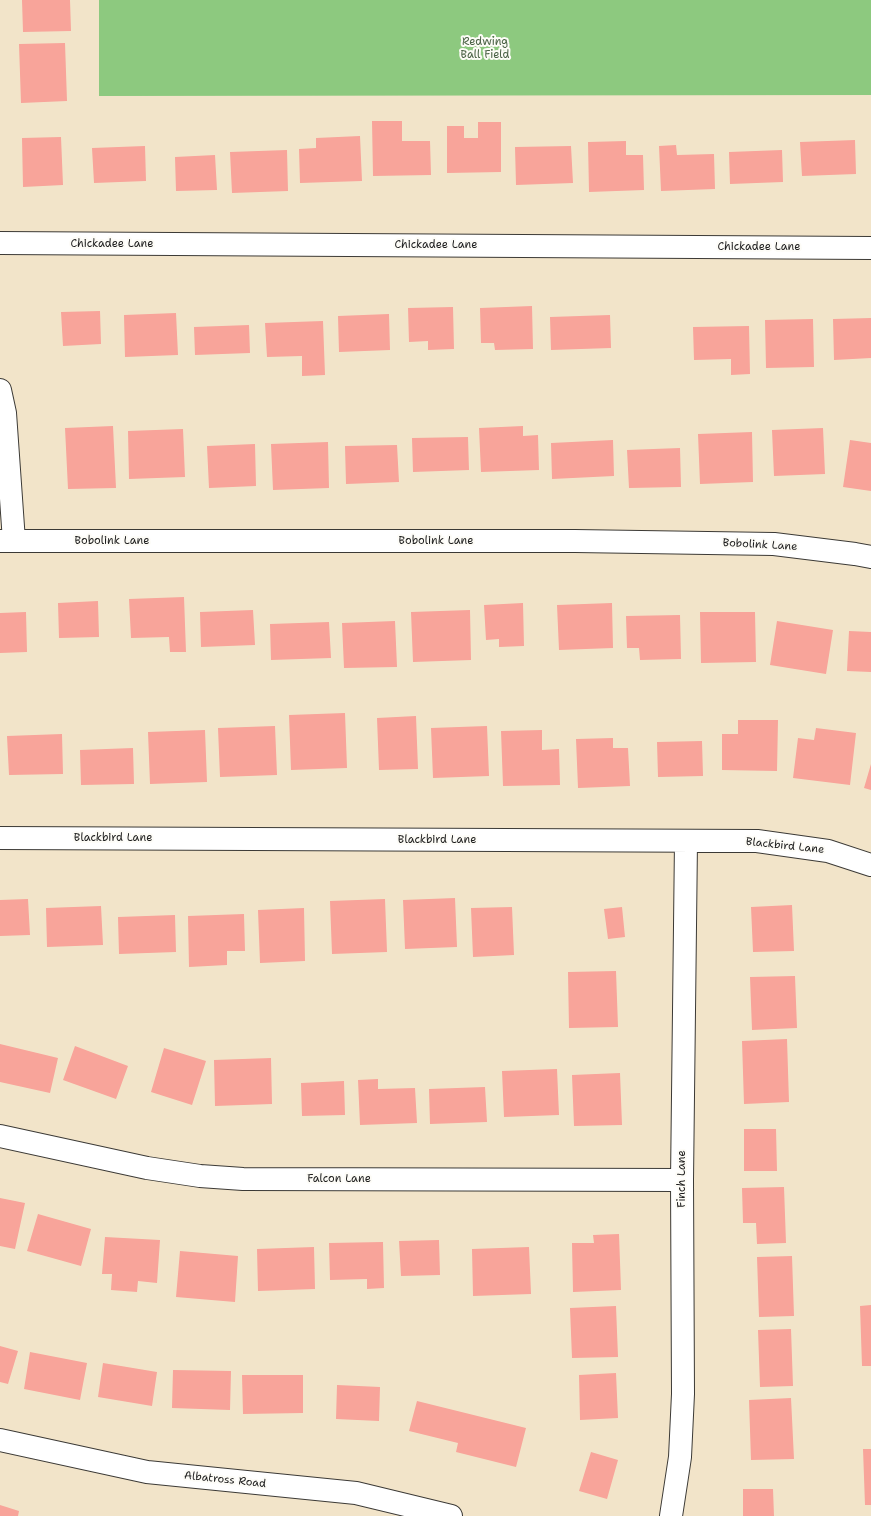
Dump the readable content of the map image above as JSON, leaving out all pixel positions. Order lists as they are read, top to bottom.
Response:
{
  "streets": {
    "street": [
      "Chickadee Lane",
      "Bobolink Lane",
      "Blackbird Lane",
      "Falcon Lane",
      "Finch Lane",
      "Albatross Road"
    ]
  },
  "crossings": [
    ["Blackbird Lane", "Finch Lane"],
    ["Falcon Lane", "Finch Lane"]
  ],
  "parks": ["Redwing Ball Field"]
}
